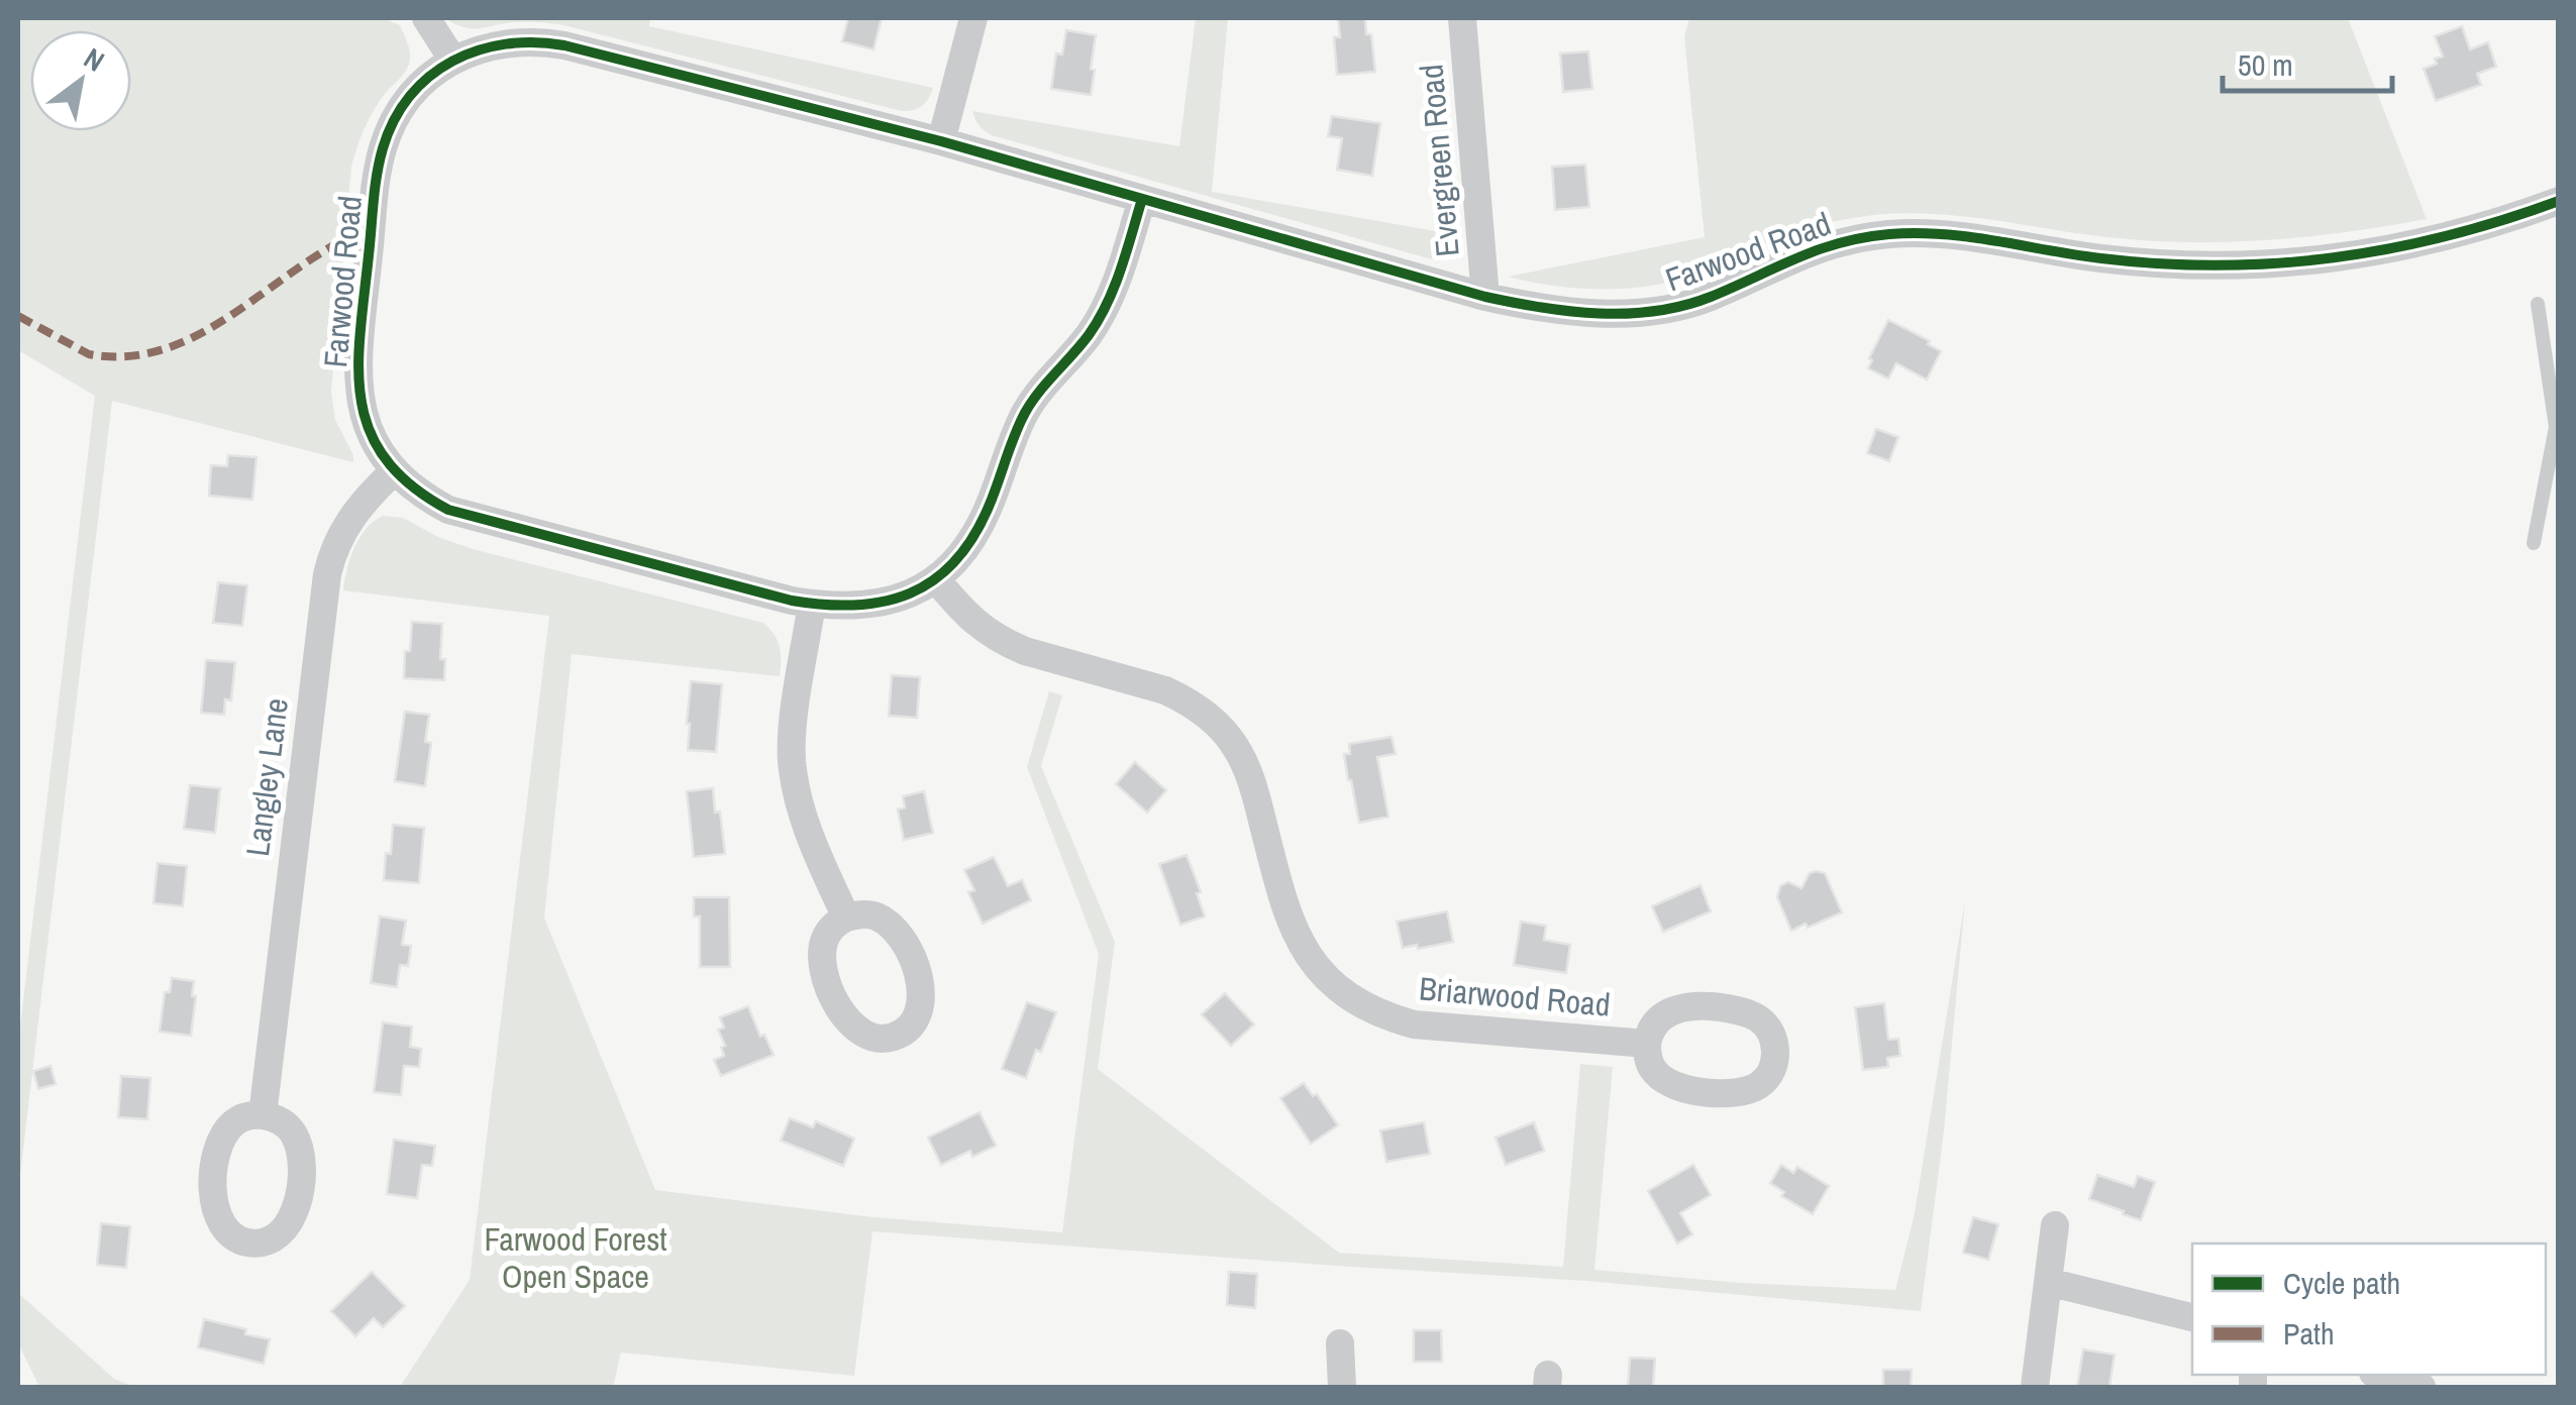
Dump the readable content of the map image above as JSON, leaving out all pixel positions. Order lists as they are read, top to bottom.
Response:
{
  "streets": {
    "street": [
      "Evergreen Road",
      "Farwood Road",
      "Langley Lane",
      "Briarwood Road"
    ]
  },
  "crossings": [
    ["Evergreen Road", "Farwood Road"],
    ["Farwood Road", "Langley Lane"],
    ["Farwood Road", "Briarwood Road"]
  ],
  "parks": ["Farwood Forest Open Space"],
  "legend": ["Cycle path", "Path"],
  "scale_bar": "50 m",
  "north": "top right"
}
